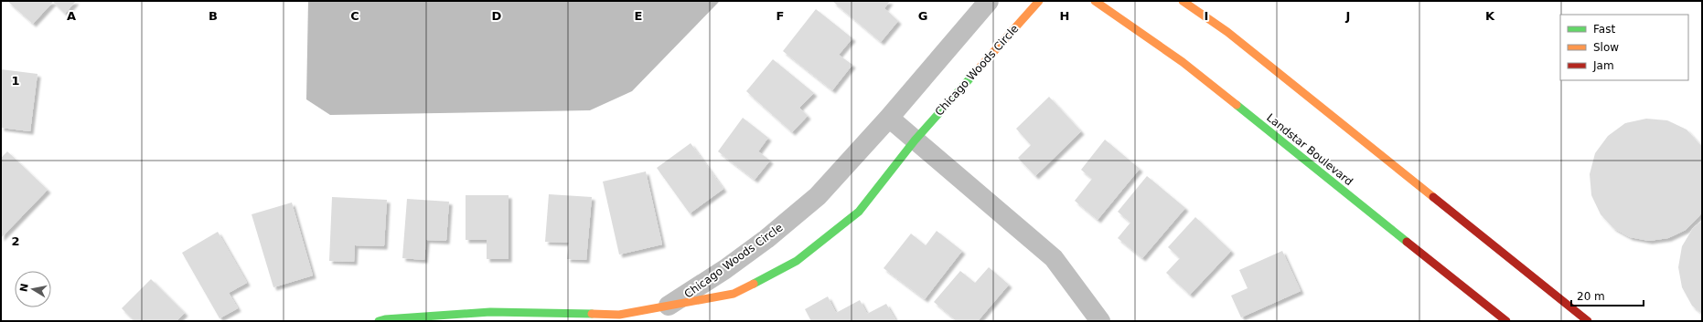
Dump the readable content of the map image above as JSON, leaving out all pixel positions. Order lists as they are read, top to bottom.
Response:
{
  "streets": {
    "street": ["Chicago Woods Circle", "Landstar Boulevard"]
  },
  "legend": ["Fast", "Slow", "Jam"],
  "scale_bar": "20 m",
  "north": "left",
  "grid": {
    "columns": [
      "A",
      "B",
      "C",
      "D",
      "E",
      "F",
      "G",
      "H",
      "I",
      "J",
      "K"
    ],
    "rows": ["1", "2"]
  }
}
